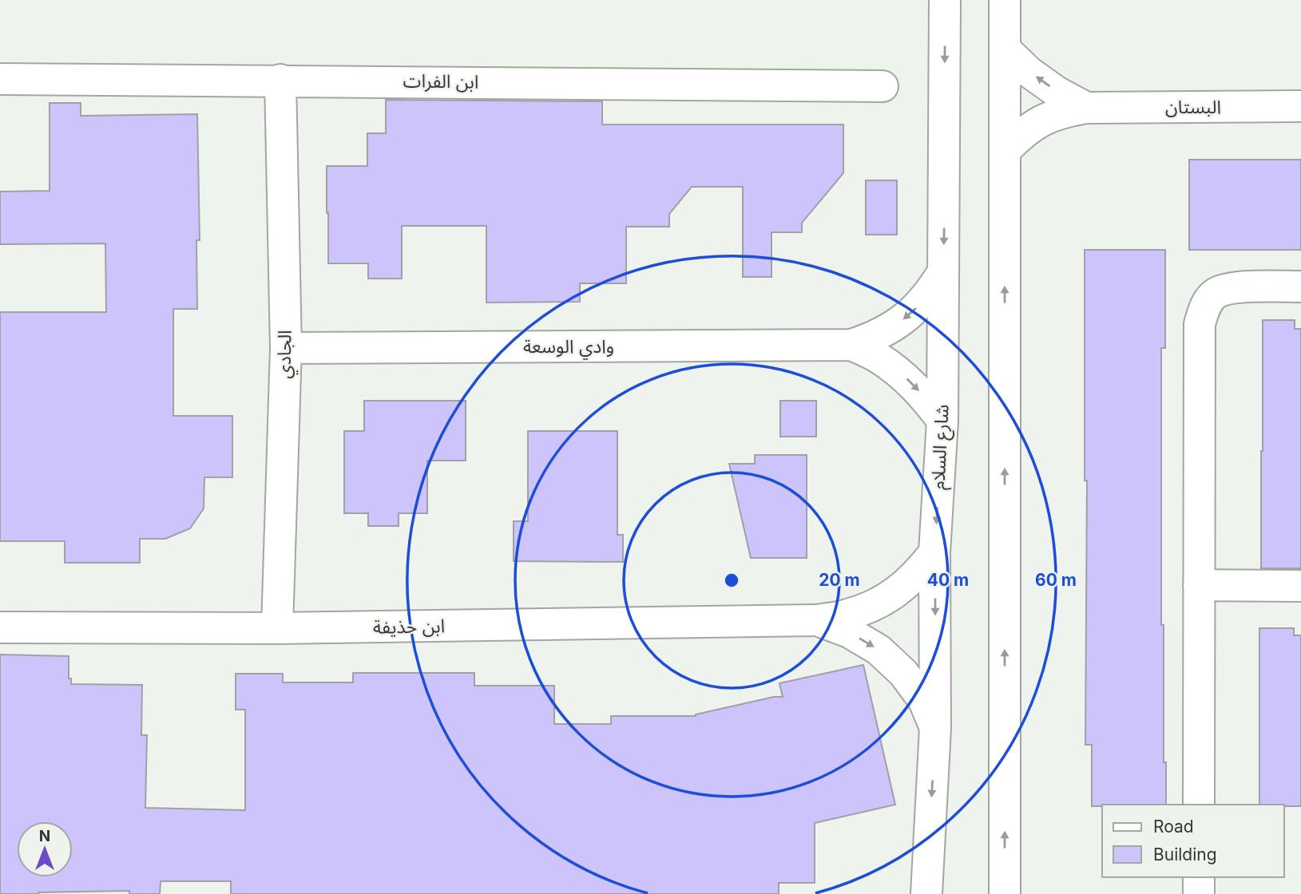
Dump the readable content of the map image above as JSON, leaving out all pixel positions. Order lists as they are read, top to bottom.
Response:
{
  "streets": {
    "street": [
      "ابن الفرات",
      "البستان",
      "وادي الوسعة",
      "الجادي",
      "شارع السلام",
      "ابن حذيفة"
    ]
  },
  "crossings": [
    ["ابن الفرات", "الجادي"],
    ["وادي الوسعة", "الجادي"],
    ["وادي الوسعة", "شارع السلام"],
    ["الجادي", "ابن حذيفة"],
    ["شارع السلام", "ابن حذيفة"]
  ],
  "legend": ["Road", "Building"],
  "north": "top",
  "rings": ["20 m", "40 m", "60 m"]
}
